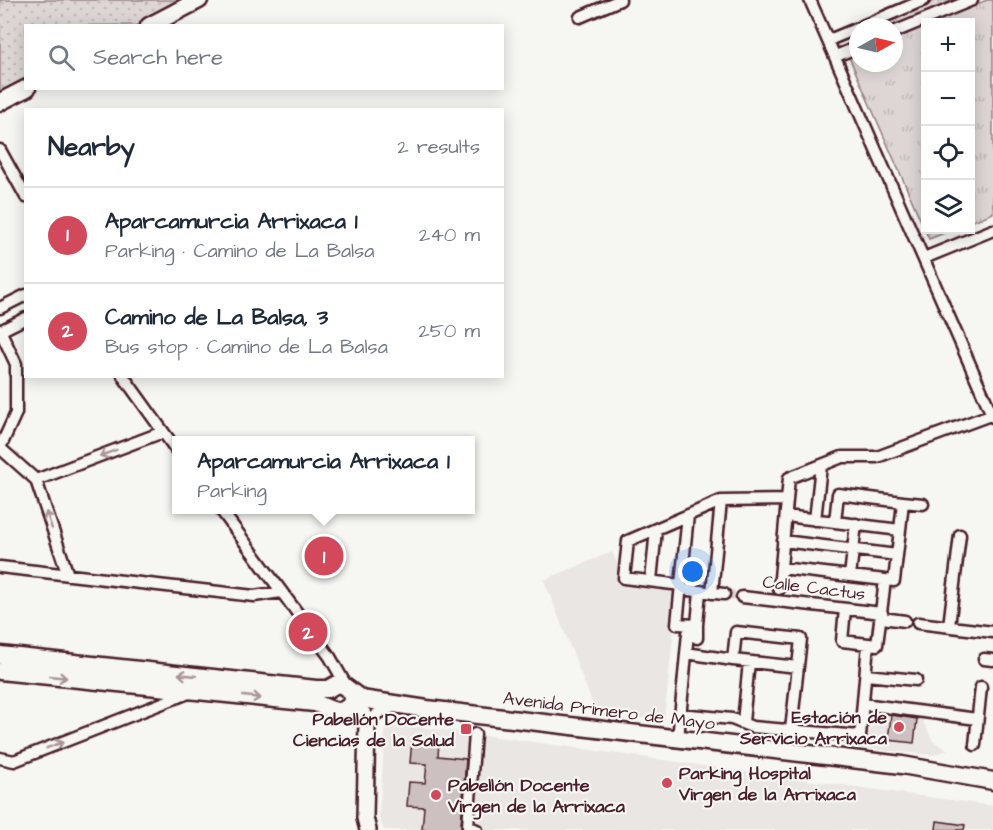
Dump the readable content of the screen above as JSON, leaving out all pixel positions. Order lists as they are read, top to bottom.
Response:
{
  "streets": {
    "main road": ["Avenida Primero de Mayo"],
    "street": ["Calle Cactus"]
  },
  "places": {
    "other": ["Estación de Servicio Arrixaca", "Parking Hospital Virgen de la Arrixaca", "Pabellón Docente Virgen de la Arrixaca"],
    "transit": ["Pabellón Docente Ciencias de la Salud"]
  },
  "north": "right",
  "page": {
    "map_buttons": ["+", "−"],
    "search": "Search here",
    "heading": ["Nearby", "2 results"],
    "list": [
      {
        "mark": "1",
        "name": "Aparcamurcia Arrixaca 1",
        "note": "Parking · Camino de La Balsa",
        "value": "240 m"
      },
      {
        "mark": "2",
        "name": "Camino de La Balsa, 3",
        "note": "Bus stop · Camino de La Balsa",
        "value": "250 m"
      }
    ],
    "popup": ["Aparcamurcia Arrixaca 1", "Parking"],
    "pins": ["1", "2"]
  }
}
